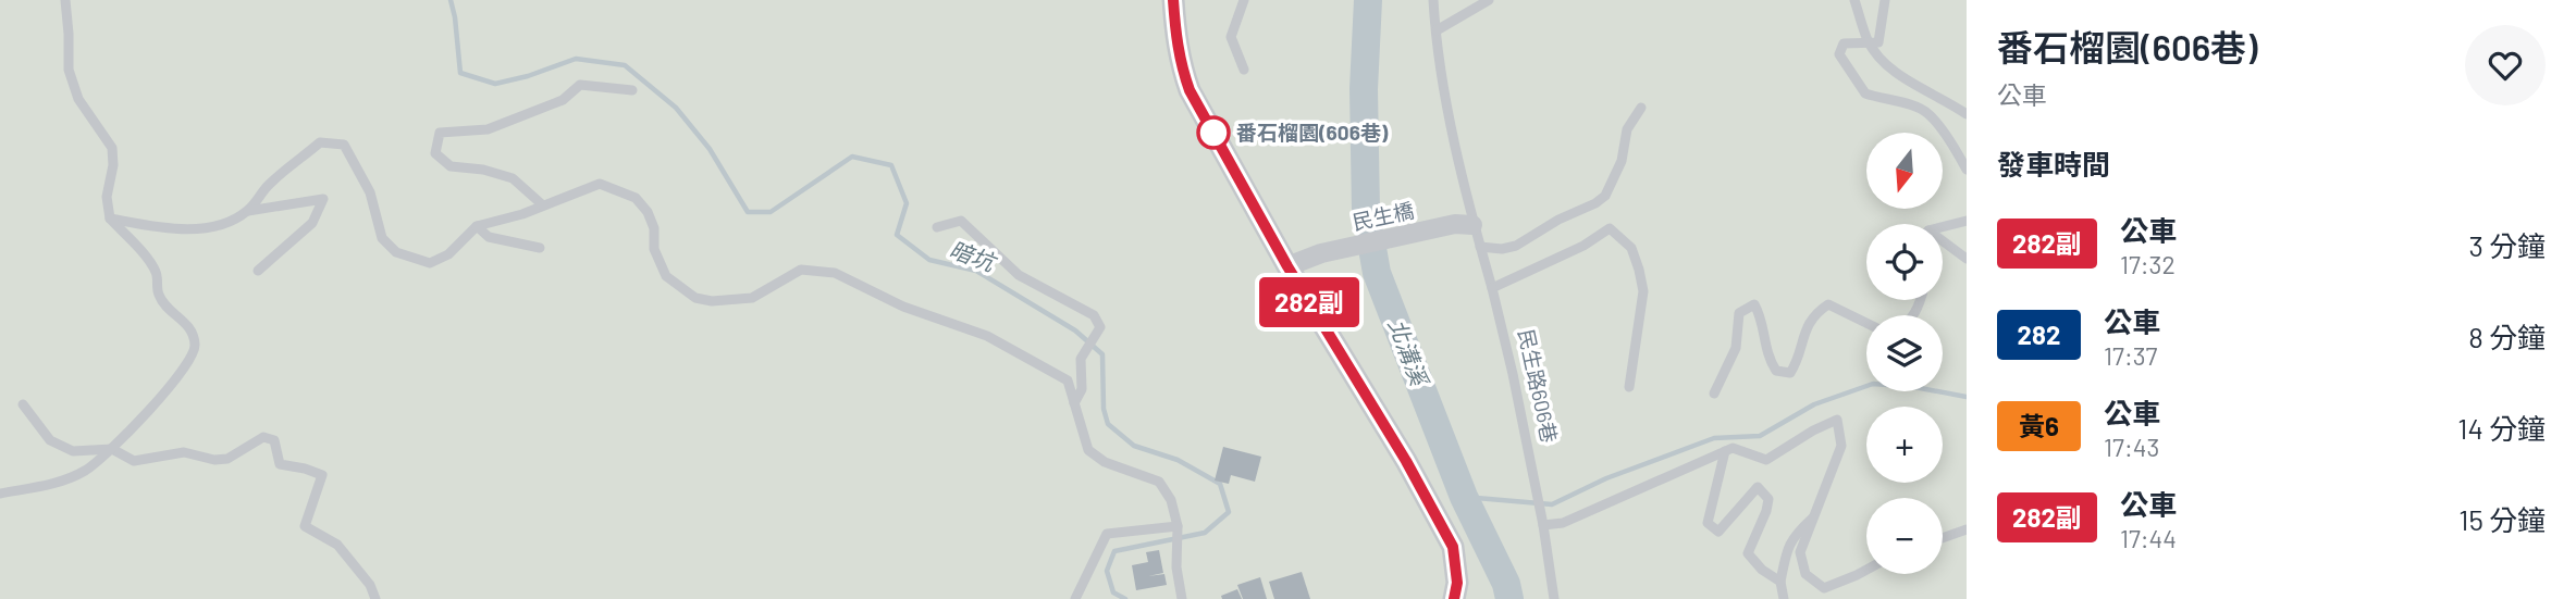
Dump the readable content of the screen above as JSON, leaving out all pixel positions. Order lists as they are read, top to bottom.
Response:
{
  "streets": {
    "street": ["民生橋"],
    "lane": ["民生路606巷"]
  },
  "crossings": [
    ["民生橋", "民生路606巷"]
  ],
  "water": ["暗坑", "北溝溪"],
  "places": ["番石榴園(606巷)"],
  "lines": ["bus line 282副"],
  "north": "bottom",
  "page": {
    "on_map": "282副",
    "heading": [
      ["番石榴園(606巷)", "公車"],
      "發車時間"
    ],
    "map_buttons": ["+", "−"],
    "list": [
      {
        "mark": "282副",
        "name": "公車",
        "note": "17:32",
        "value": "3 分鐘"
      },
      {
        "mark": "282",
        "name": "公車",
        "note": "17:37",
        "value": "8 分鐘"
      },
      {
        "mark": "黃6",
        "name": "公車",
        "note": "17:43",
        "value": "14 分鐘"
      },
      {
        "mark": "282副",
        "name": "公車",
        "note": "17:44",
        "value": "15 分鐘"
      }
    ]
  }
}
